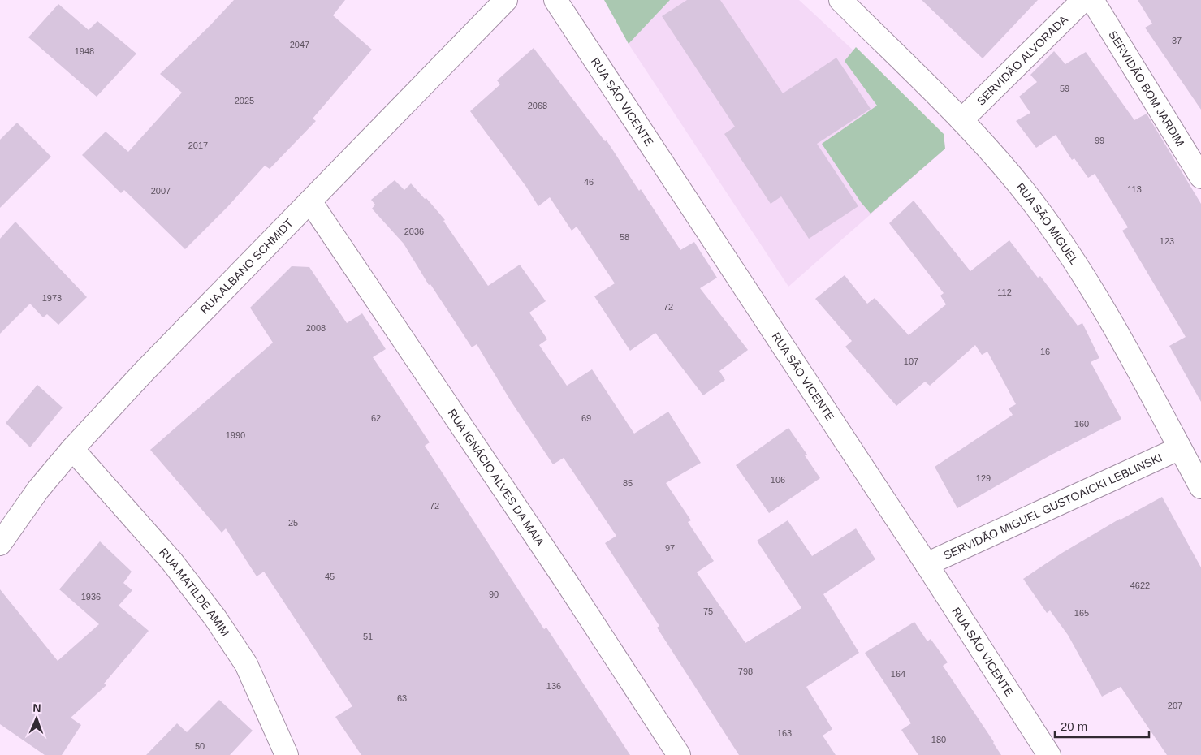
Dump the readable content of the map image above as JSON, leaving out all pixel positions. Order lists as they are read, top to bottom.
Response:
{
  "streets": {
    "street": [
      "SERVIDÃO ALVORADA",
      "SERVIDÃO BOM JARDIM",
      "RUA SÃO VICENTE",
      "RUA SÃO MIGUEL",
      "RUA ALBANO SCHMIDT",
      "RUA IGNÁCIO ALVES DA MAIA",
      "SERVIDÃO MIGUEL GUSTOAICKI LEBLINSKI",
      "RUA MATILDE AMIM"
    ]
  },
  "crossings": [
    ["SERVIDÃO ALVORADA", "RUA SÃO MIGUEL"],
    ["RUA SÃO VICENTE", "SERVIDÃO MIGUEL GUSTOAICKI LEBLINSKI"],
    ["RUA SÃO MIGUEL", "SERVIDÃO MIGUEL GUSTOAICKI LEBLINSKI"],
    ["RUA ALBANO SCHMIDT", "RUA IGNÁCIO ALVES DA MAIA"],
    ["RUA ALBANO SCHMIDT", "RUA MATILDE AMIM"]
  ],
  "house_numbers": [
    "37",
    "2047",
    "1948",
    "59",
    "2025",
    "2068",
    "99",
    "2017",
    "46",
    "113",
    "2007",
    "2036",
    "58",
    "123",
    "112",
    "1973",
    "72",
    "2008",
    "16",
    "107",
    "62",
    "69",
    "160",
    "1990",
    "129",
    "106",
    "85",
    "72",
    "25",
    "97",
    "45",
    "4622",
    "90",
    "1936",
    "75",
    "165",
    "51",
    "798",
    "164",
    "136",
    "63",
    "207",
    "163",
    "180",
    "50"
  ],
  "scale_bar": "20 m",
  "north": "top"
}
